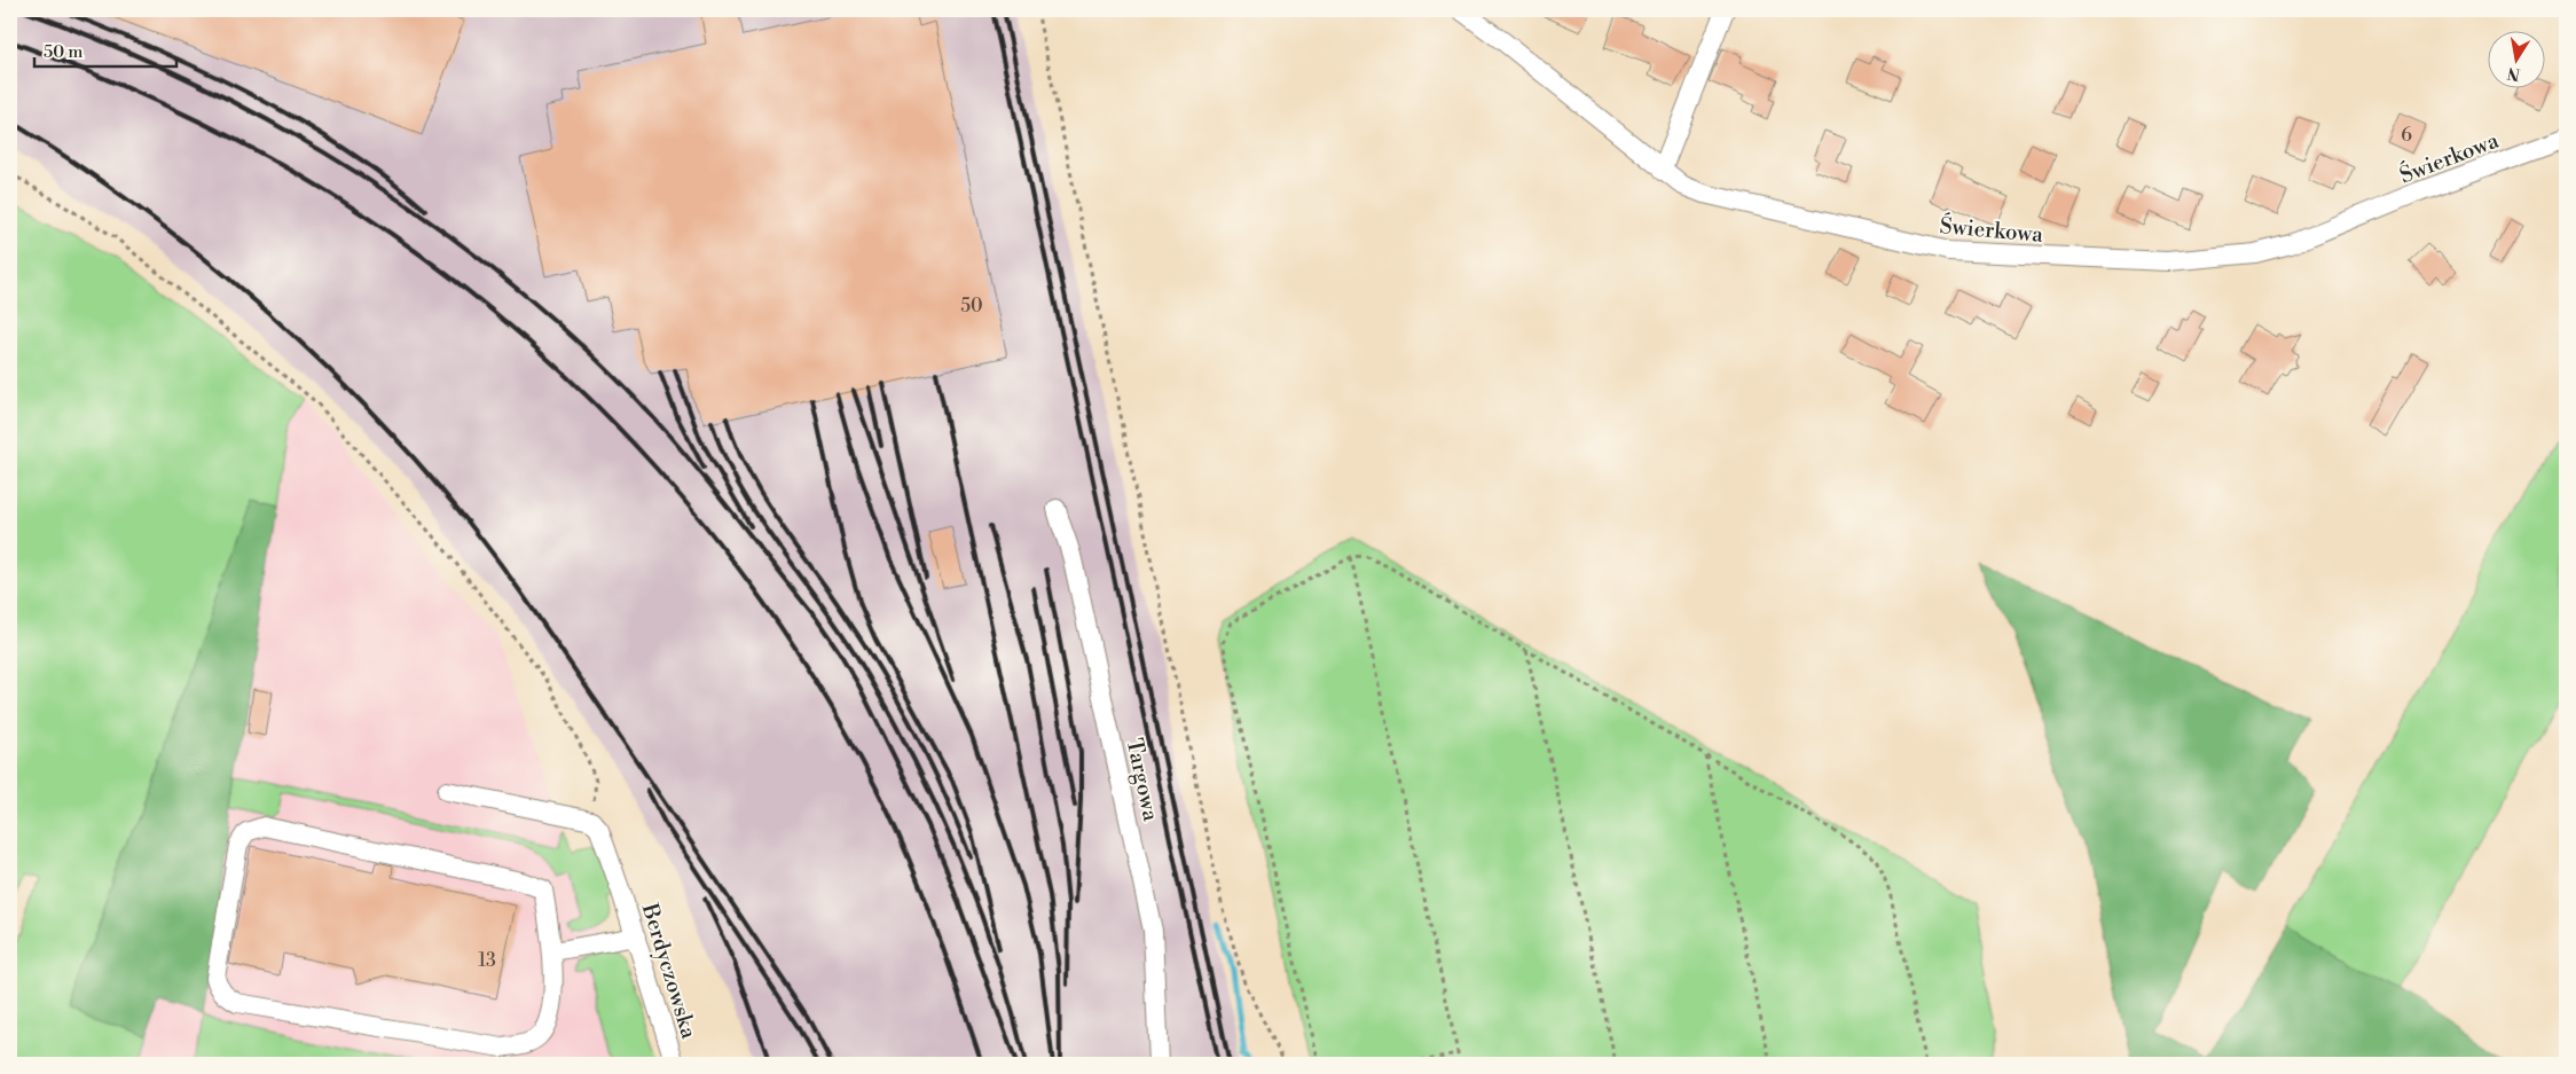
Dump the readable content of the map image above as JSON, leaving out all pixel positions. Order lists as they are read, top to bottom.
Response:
{
  "streets": {
    "street": ["Świerkowa", "Targowa", "Berdyczowska"]
  },
  "house_numbers": ["6", "50", "13"],
  "scale_bar": "50 m",
  "north": "bottom"
}
